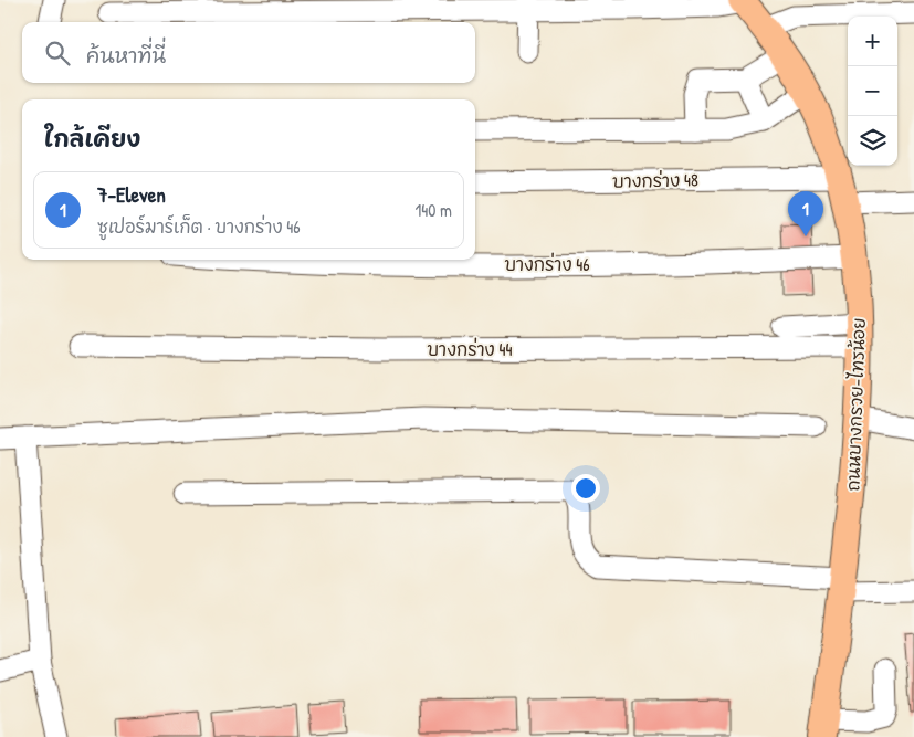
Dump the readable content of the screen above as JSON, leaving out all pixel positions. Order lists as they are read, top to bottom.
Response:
{
  "streets": {
    "main road": ["ถนนบางกรวย-ไทรน้อย"],
    "street": ["บางกร่าง 48", "บางกร่าง 46", "บางกร่าง 44"]
  },
  "crossings": [
    ["บางกร่าง 48", "ถนนบางกรวย-ไทรน้อย"],
    ["บางกร่าง 46", "ถนนบางกรวย-ไทรน้อย"],
    ["บางกร่าง 44", "ถนนบางกรวย-ไทรน้อย"]
  ],
  "page": {
    "map_buttons": ["+", "−"],
    "search": "ค้นหาที่นี่",
    "heading": "ใกล้เคียง",
    "list": [
      {
        "mark": "1",
        "name": "7-Eleven",
        "note": "ซูเปอร์มาร์เก็ต · บางกร่าง 46",
        "value": "140 m"
      }
    ],
    "pins": "1"
  }
}
